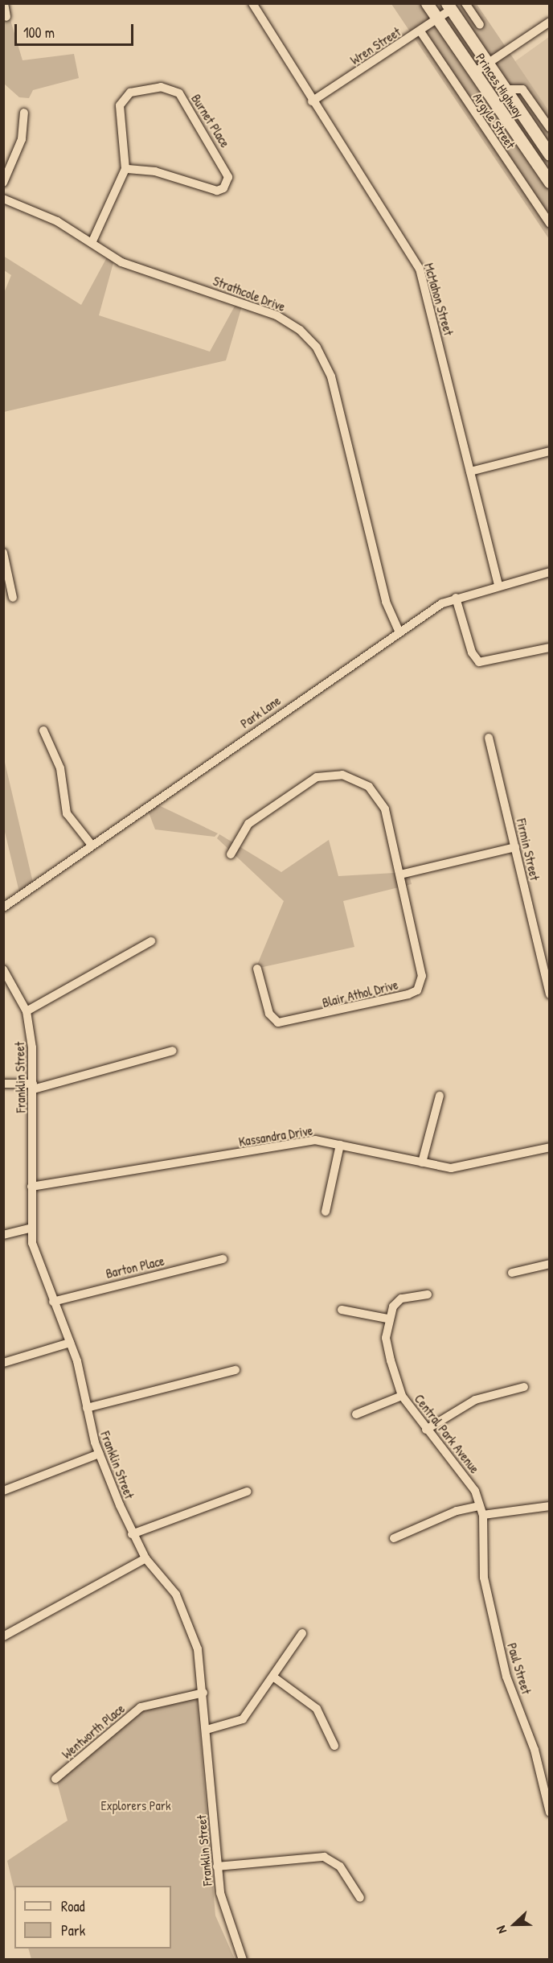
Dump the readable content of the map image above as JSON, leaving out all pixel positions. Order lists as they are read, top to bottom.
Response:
{
  "streets": {
    "highway": ["Princes Highway"],
    "street": [
      "Wren Street",
      "Burnet Place",
      "Argyle Street",
      "Strathcole Drive",
      "McMahon Street",
      "Park Lane",
      "Firmin Street",
      "Blair Athol Drive",
      "Franklin Street",
      "Kassandra Drive",
      "Barton Place",
      "Central Park Avenue",
      "Paul Street",
      "Wentworth Place"
    ]
  },
  "crossings": [
    ["Wren Street", "Princes Highway"],
    ["Wren Street", "Argyle Street"],
    ["Wren Street", "McMahon Street"],
    ["Princes Highway", "Argyle Street"],
    ["Strathcole Drive", "Park Lane"],
    ["McMahon Street", "Park Lane"],
    ["Franklin Street", "Kassandra Drive"],
    ["Franklin Street", "Barton Place"],
    ["Franklin Street", "Wentworth Place"],
    ["Central Park Avenue", "Paul Street"]
  ],
  "parks": ["Explorers Park"],
  "legend": ["Road", "Park"],
  "scale_bar": "100 m",
  "north": "left"
}
